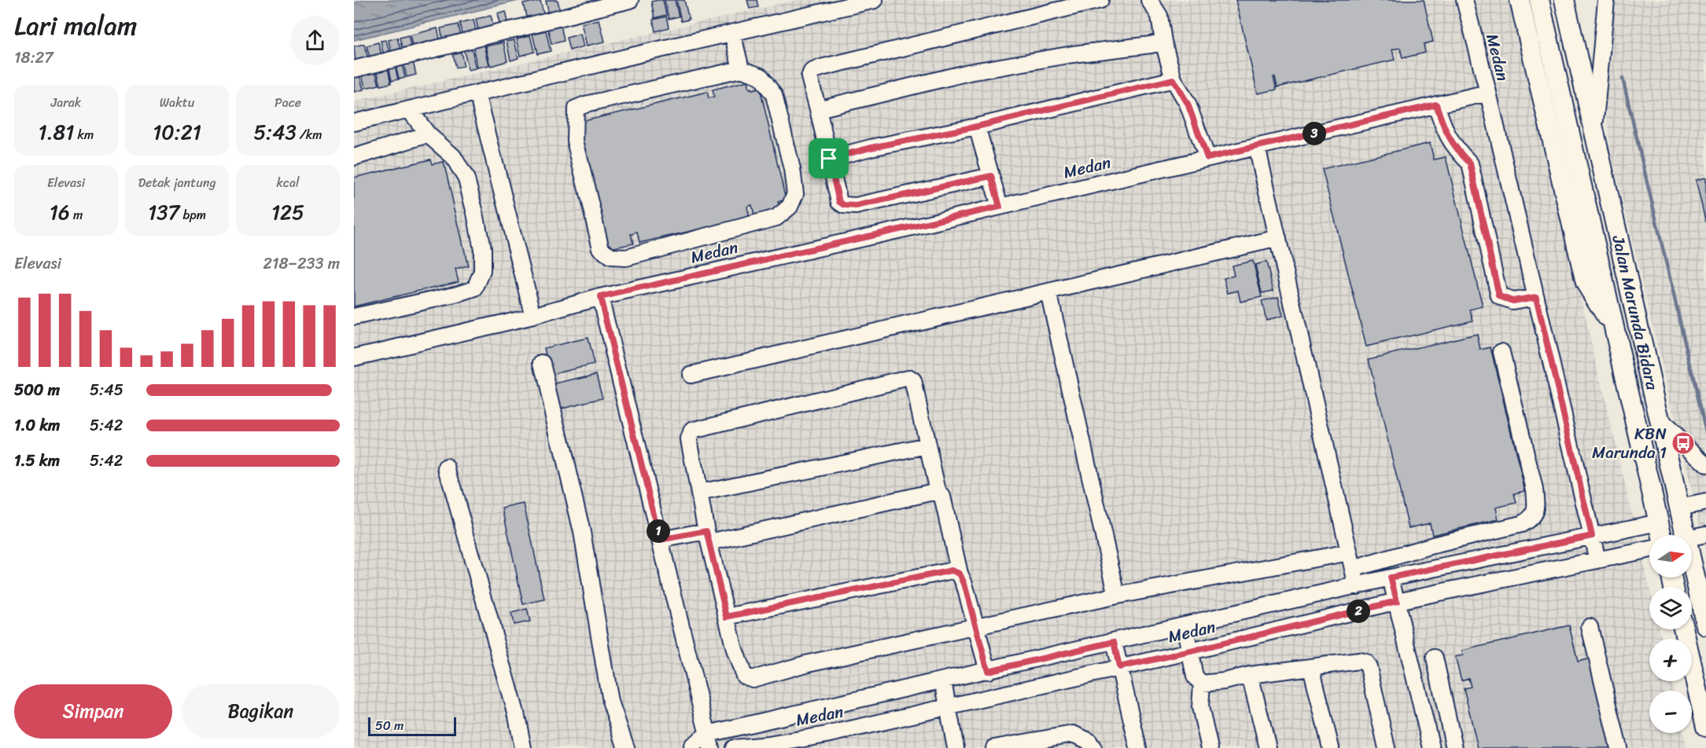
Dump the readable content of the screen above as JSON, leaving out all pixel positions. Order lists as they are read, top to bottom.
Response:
{
  "streets": {
    "main road": ["Jalan Marunda Bidara"],
    "street": ["Medan"]
  },
  "places": {
    "bus stop": ["KBN Marunda 1"]
  },
  "scale_bar": "50 m",
  "north": "right",
  "page": {
    "heading": ["Lari malam", "18:27"],
    "stats": [
      ["Jarak", "1.81 km"],
      ["Waktu", "10:21"],
      ["Pace", "5:43 /km"],
      ["Elevasi", "16 m"],
      ["Detak jantung", "137 bpm"],
      ["kcal", "125"]
    ],
    "pins": ["3", "1", "2"],
    "chart": ["Elevasi", "218–233 m"],
    "list": [
      {
        "name": "500 m",
        "note": "5:45"
      },
      {
        "name": "1.0 km",
        "note": "5:42"
      },
      {
        "name": "1.5 km",
        "note": "5:42"
      }
    ],
    "map_buttons": ["+", "−"],
    "buttons": ["Simpan", "Bagikan"],
    "scale": "50 m"
  }
}
